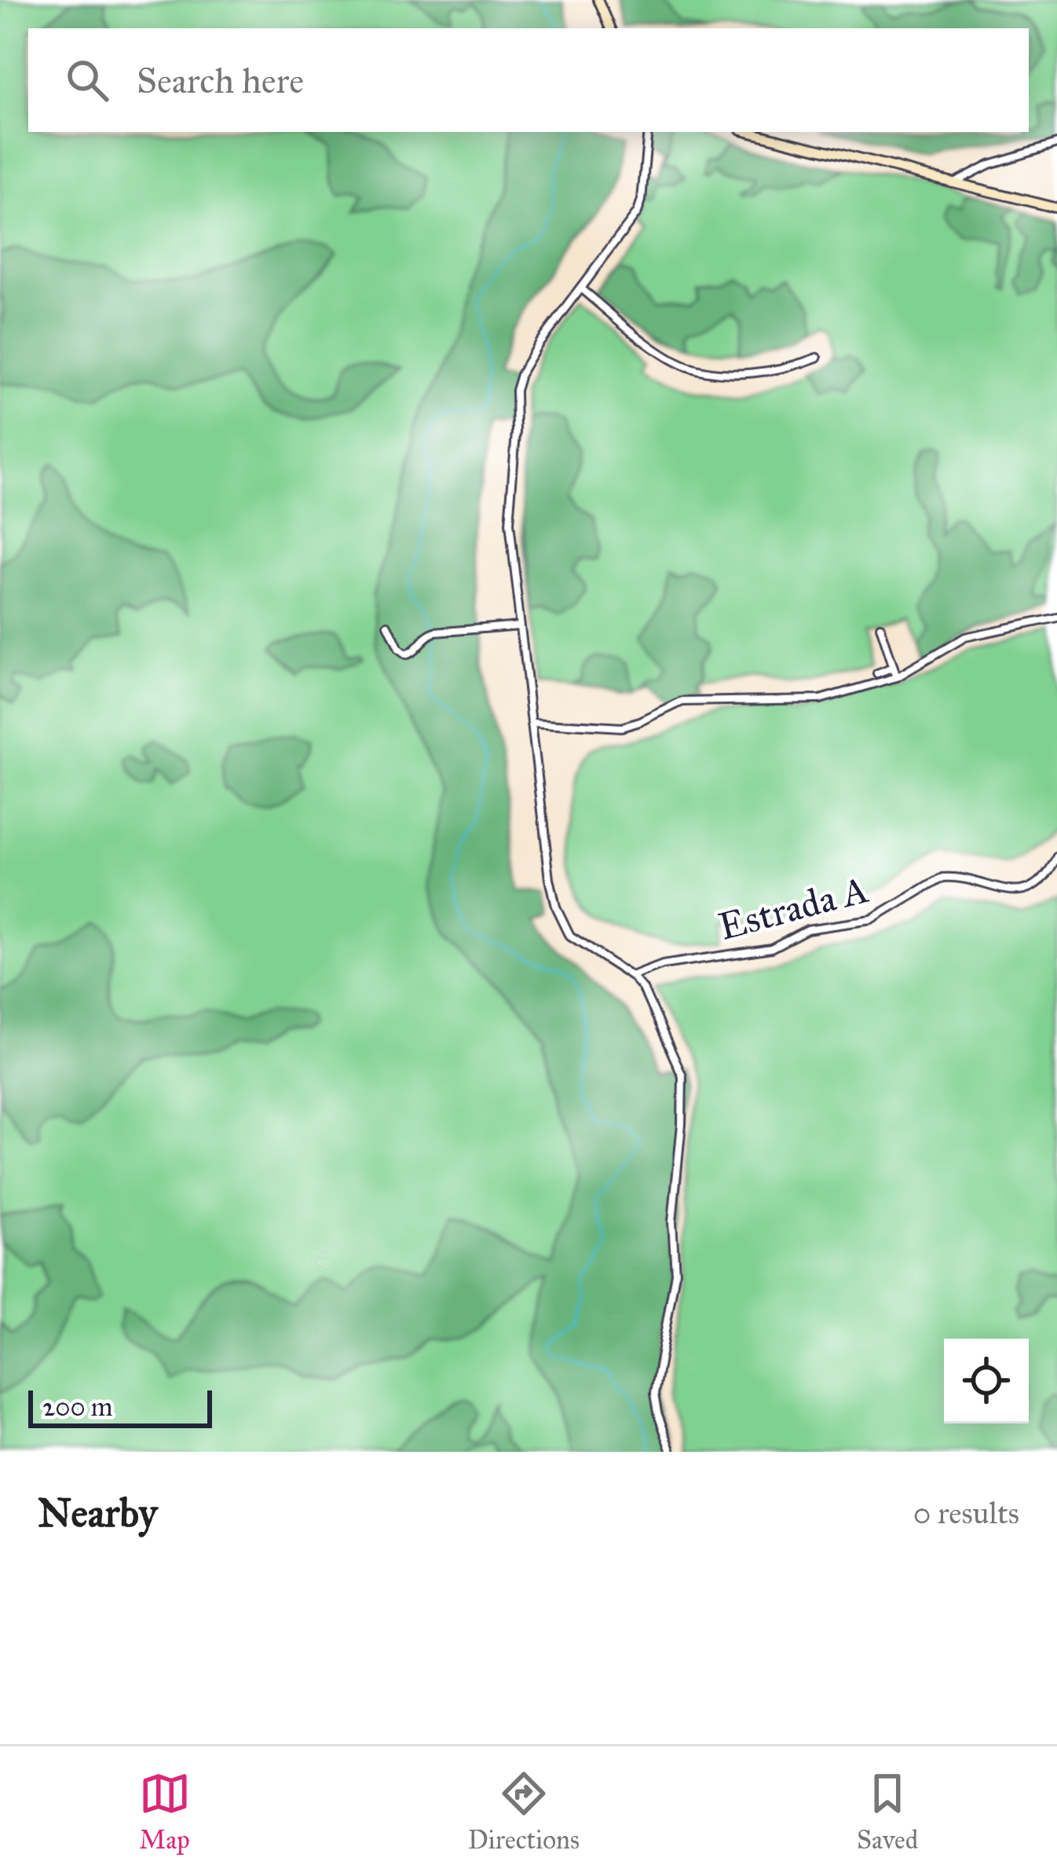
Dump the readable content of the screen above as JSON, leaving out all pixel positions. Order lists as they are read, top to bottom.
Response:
{
  "streets": {
    "street": ["Estrada A"]
  },
  "scale_bar": "200 m",
  "page": {
    "search": "Search here",
    "scale": "200 m",
    "heading": ["Nearby", "0 results"],
    "nav": ["Map", "Directions", "Saved"]
  }
}
